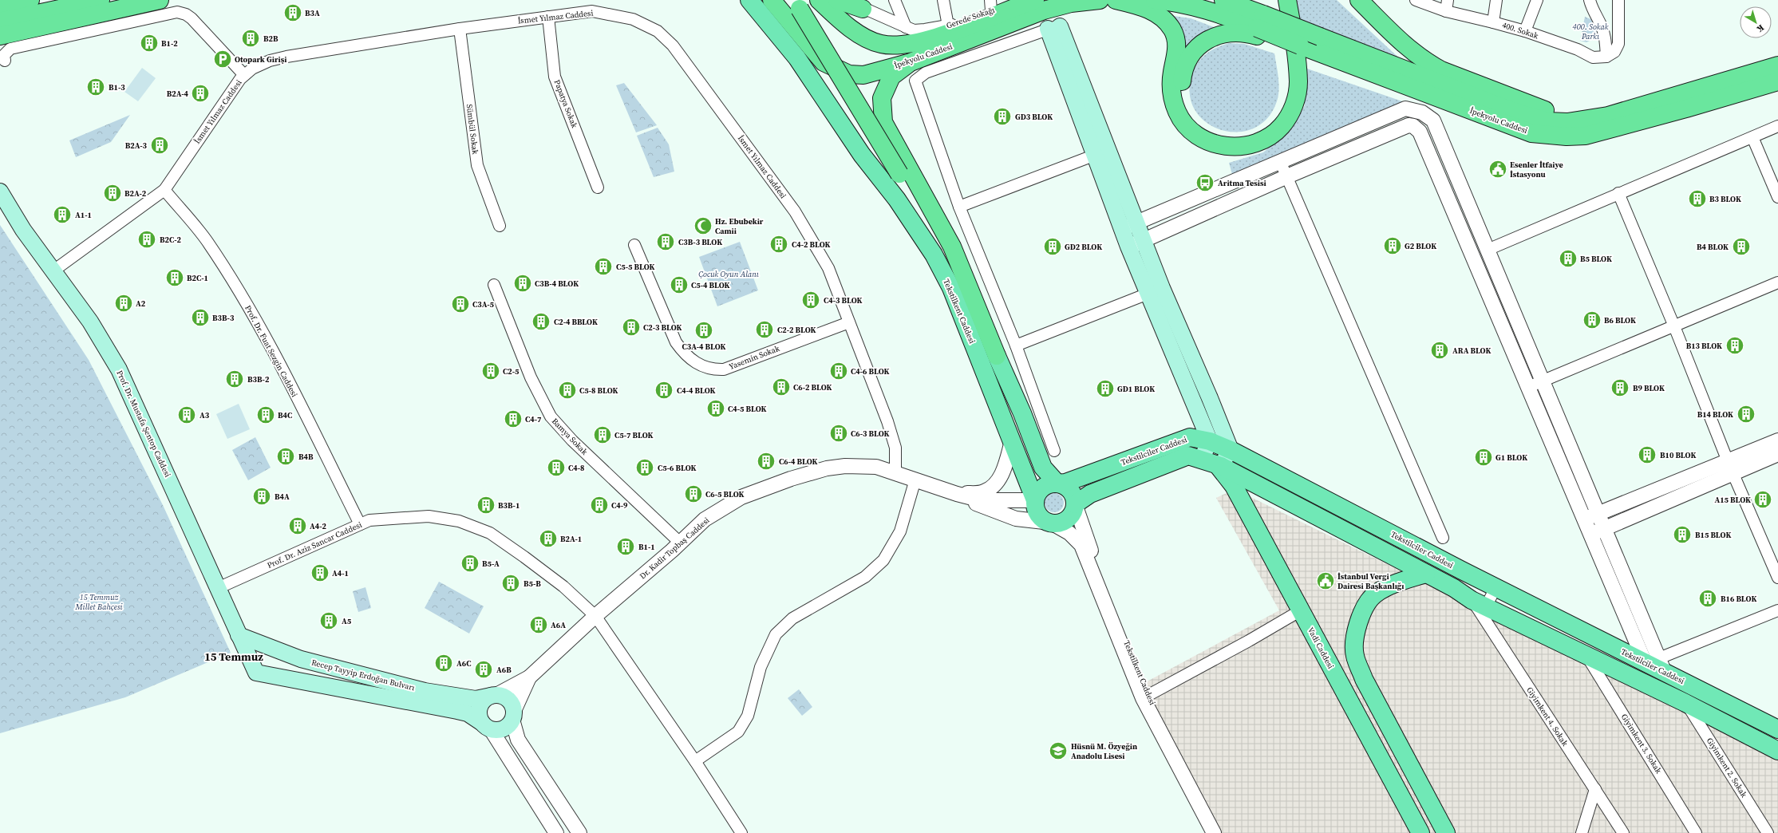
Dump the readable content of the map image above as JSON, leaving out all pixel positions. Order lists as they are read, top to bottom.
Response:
{
  "streets": {
    "highway": ["İpekyolu Caddesi"],
    "main road": [
      "Tekstilkent Caddesi",
      "Prof. Dr. Mustafa Şentop Caddesi",
      "Tekstilciler Caddesi",
      "Vadi Caddesi",
      "Recep Tayyip Erdoğan Bulvarı"
    ],
    "street": [
      "İsmet Yılmaz Caddesi",
      "Gerede Sokağı",
      "400. Sokak",
      "Papatya Sokak",
      "Sümbül Sokak",
      "Prof. Dr. Fuat Sezgin Caddesi",
      "Yasemin Sokak",
      "Bamya Sokak",
      "Prof. Dr. Aziz Sancar Caddesi",
      "Dr. Kadir Topbaş Caddesi",
      "Giyimkent 4. Sokak",
      "Giyimkent 3. Sokak",
      "Giyimkent 2. Sokak"
    ]
  },
  "crossings": [
    ["İsmet Yılmaz Caddesi", "Papatya Sokak"],
    ["İsmet Yılmaz Caddesi", "Sümbül Sokak"],
    ["İsmet Yılmaz Caddesi", "Prof. Dr. Fuat Sezgin Caddesi"],
    ["İsmet Yılmaz Caddesi", "Yasemin Sokak"],
    ["İsmet Yılmaz Caddesi", "Prof. Dr. Mustafa Şentop Caddesi"],
    ["İsmet Yılmaz Caddesi", "Dr. Kadir Topbaş Caddesi"],
    ["Tekstilkent Caddesi", "Tekstilciler Caddesi"],
    ["Prof. Dr. Fuat Sezgin Caddesi", "Prof. Dr. Aziz Sancar Caddesi"],
    ["Prof. Dr. Mustafa Şentop Caddesi", "Prof. Dr. Aziz Sancar Caddesi"],
    ["Prof. Dr. Mustafa Şentop Caddesi", "Recep Tayyip Erdoğan Bulvarı"],
    ["Bamya Sokak", "Dr. Kadir Topbaş Caddesi"],
    ["Tekstilciler Caddesi", "Vadi Caddesi"],
    ["Tekstilciler Caddesi", "Giyimkent 4. Sokak"],
    ["Tekstilciler Caddesi", "Giyimkent 3. Sokak"],
    ["Tekstilciler Caddesi", "Giyimkent 2. Sokak"],
    ["Prof. Dr. Aziz Sancar Caddesi", "Dr. Kadir Topbaş Caddesi"]
  ],
  "districts": ["15 Temmuz"],
  "parks": ["400. Sokak Parkı", "Çocuk Oyun Alanı", "15 Temmuz Millet Bahçesi"],
  "places": {
    "building": [
      "B3A",
      "B2B",
      "B1-2",
      "B1-3",
      "B2A-4",
      "GD3 BLOK",
      "B2A-3",
      "B2A-2",
      "B3 BLOK",
      "A1-1",
      "B2C-2",
      "C3B-3 BLOK",
      "C4-2 BLOK",
      "G2 BLOK",
      "GD2 BLOK",
      "B4 BLOK",
      "B5 BLOK",
      "C5-5 BLOK",
      "B2C-1",
      "C3B-4 BLOK",
      "C5-4 BLOK",
      "C4-3 BLOK",
      "A2",
      "C3A-5",
      "B3B-3",
      "B6 BLOK",
      "C2-4 BBLOK",
      "C2-3 BLOK",
      "C2-2 BLOK",
      "C3A-4 BLOK",
      "B13 BLOK",
      "ARA BLOK",
      "C2-5",
      "C4-6 BLOK",
      "B3B-2",
      "C6-2 BLOK",
      "B9 BLOK",
      "GD1 BLOK",
      "C5-8 BLOK",
      "C4-4 BLOK",
      "C4-5 BLOK",
      "B14 BLOK",
      "A3",
      "B4C",
      "C4-7",
      "C6-3 BLOK",
      "C5-7 BLOK",
      "B10 BLOK",
      "B4B",
      "G1 BLOK",
      "C6-4 BLOK",
      "C4-8",
      "C5-6 BLOK",
      "C6-5 BLOK",
      "B4A",
      "A15 BLOK",
      "B3B-1",
      "C4-9",
      "A4-2",
      "B15 BLOK",
      "B2A-1",
      "B1-1",
      "B5-A",
      "A4-1",
      "B5-B",
      "B16 BLOK",
      "A5",
      "A6A",
      "A6C",
      "A6B"
    ],
    "parking": ["Otopark Girişi"],
    "public building": ["Esenler İtfaiye İstasyonu", "İstanbul Vergi Dairesi Başkanlığı"],
    "bus stop": ["Aritma Tesisi"],
    "mosque": ["Hz. Ebubekir Camii"],
    "school or university": ["Hüsnü M. Özyeğin Anadolu Lisesi"]
  },
  "north": "bottom right"
}
